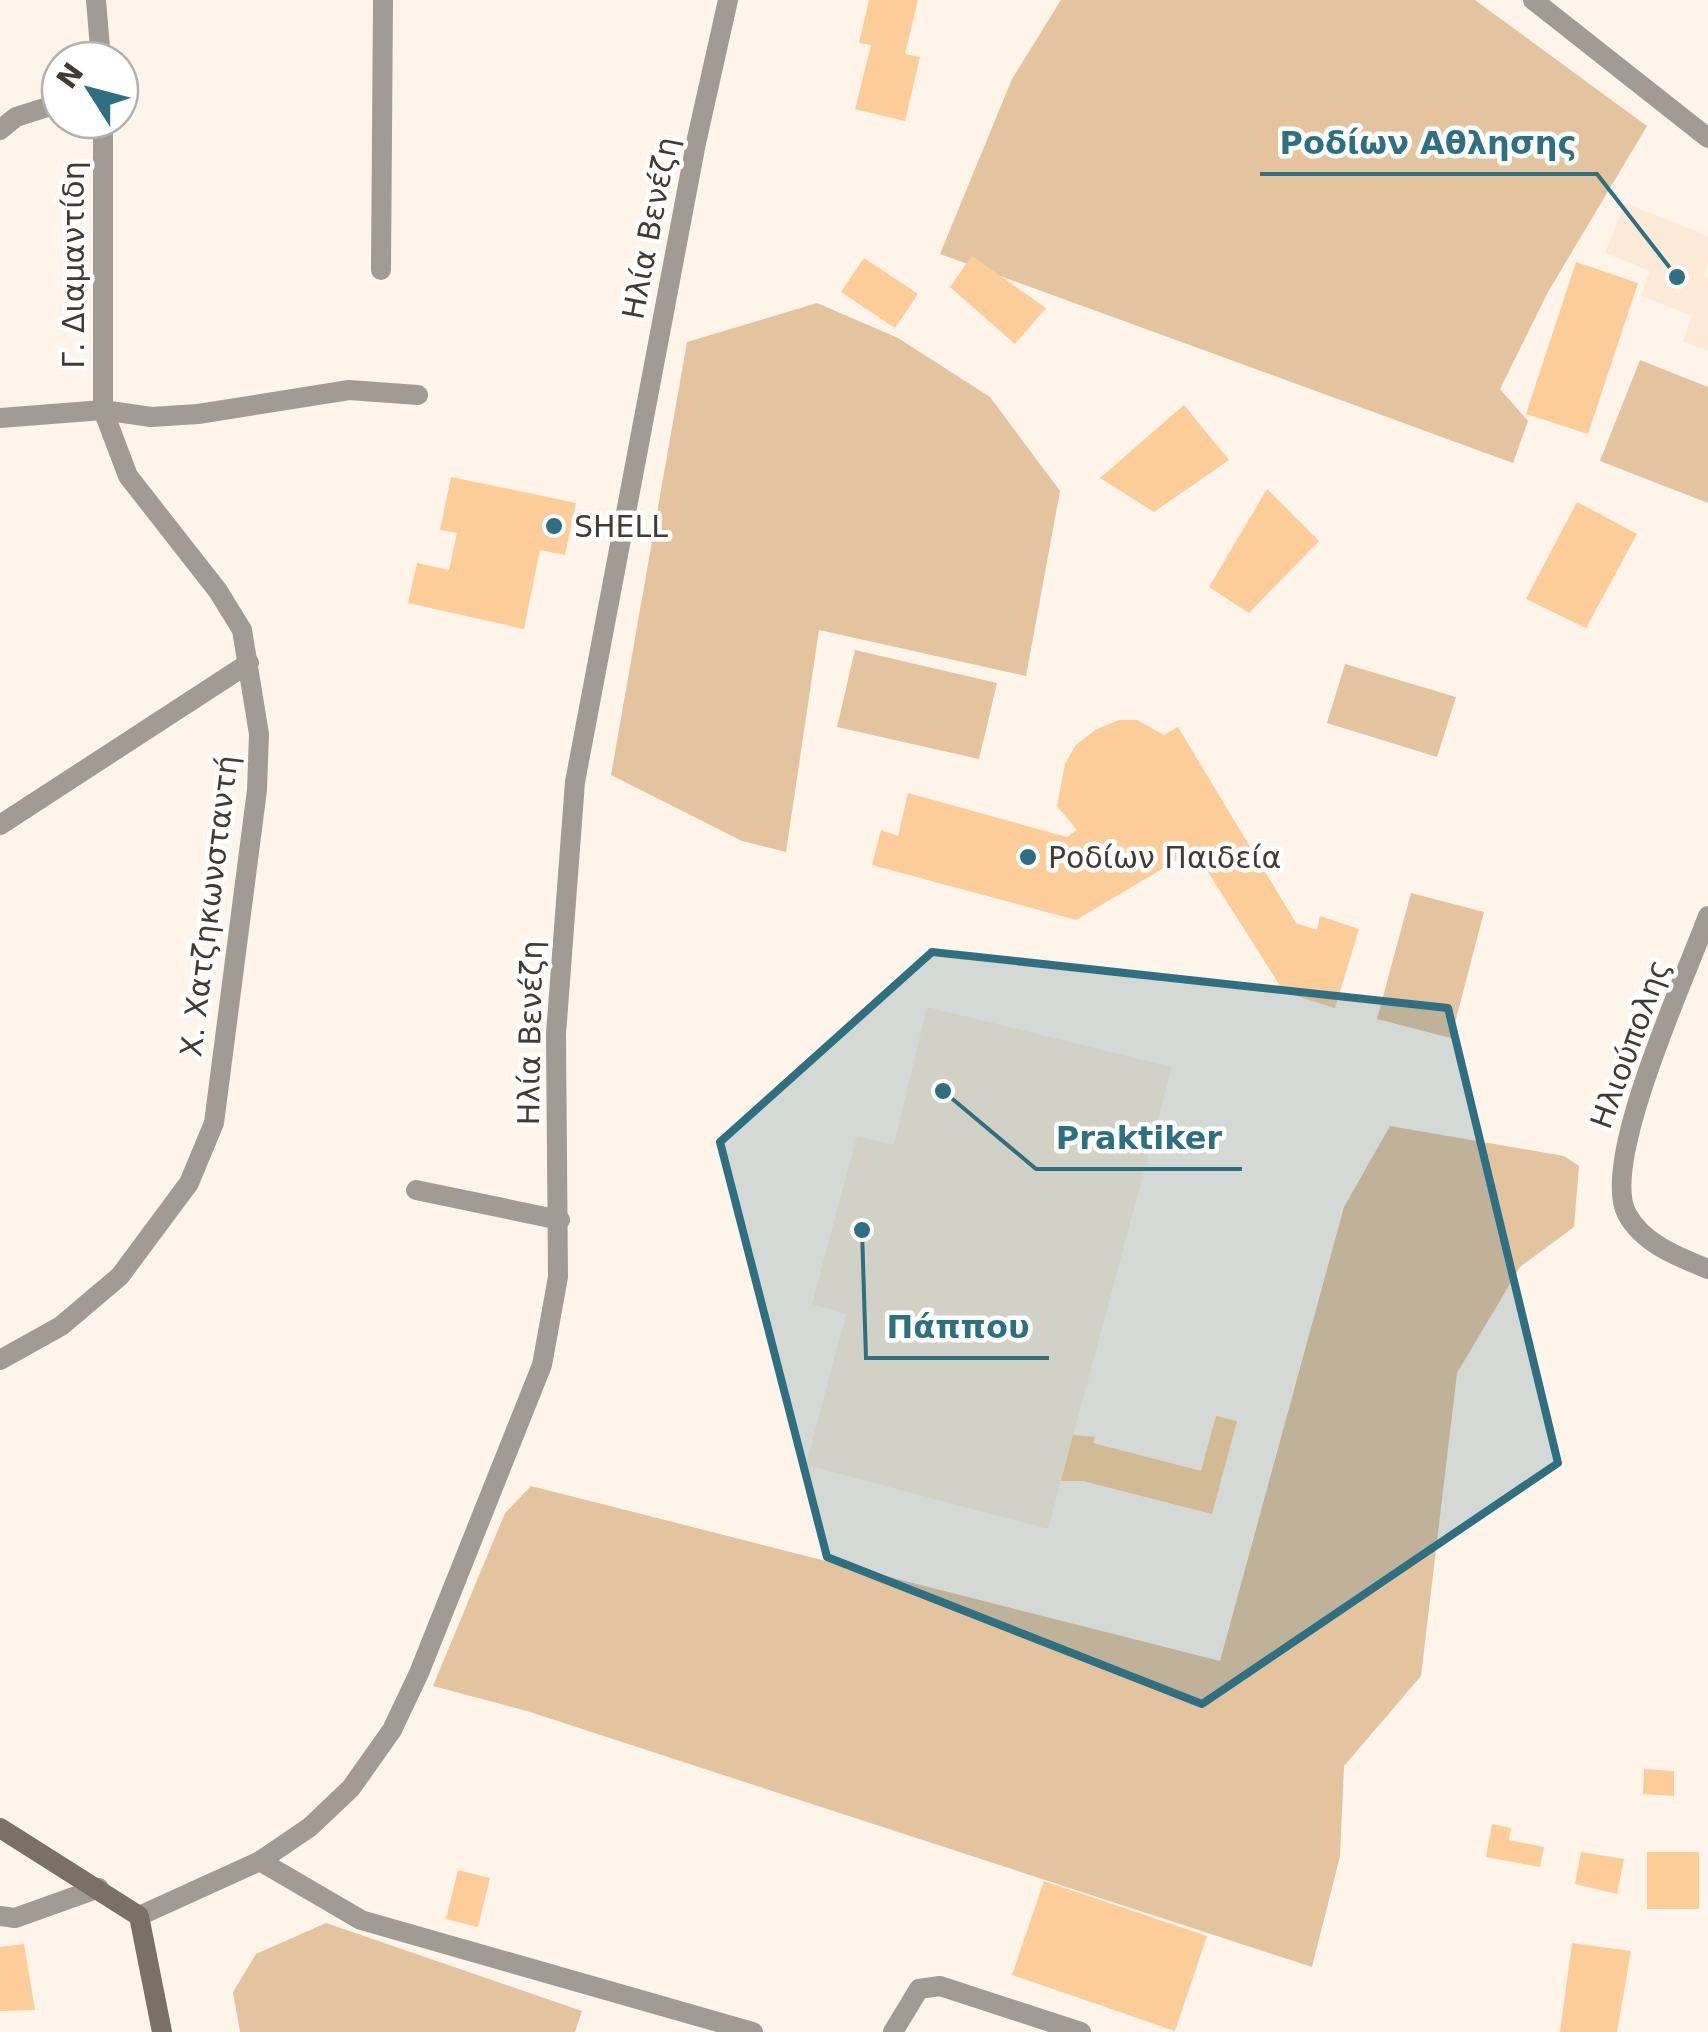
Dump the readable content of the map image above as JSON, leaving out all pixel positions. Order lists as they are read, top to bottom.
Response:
{
  "streets": {
    "street": [
      "Ηλία Βενέζη",
      "Γ. Διαμαντίδη",
      "Χ. Χατζηκωνσταντή",
      "Ηλιούπολης"
    ]
  },
  "crossings": [
    ["Γ. Διαμαντίδη", "Χ. Χατζηκωνσταντή"]
  ],
  "places": [
    "Ροδίων Αθλησης",
    "SHELL",
    "Ροδίων Παιδεία",
    "Praktiker",
    "Πάππου"
  ],
  "north": "top left"
}
